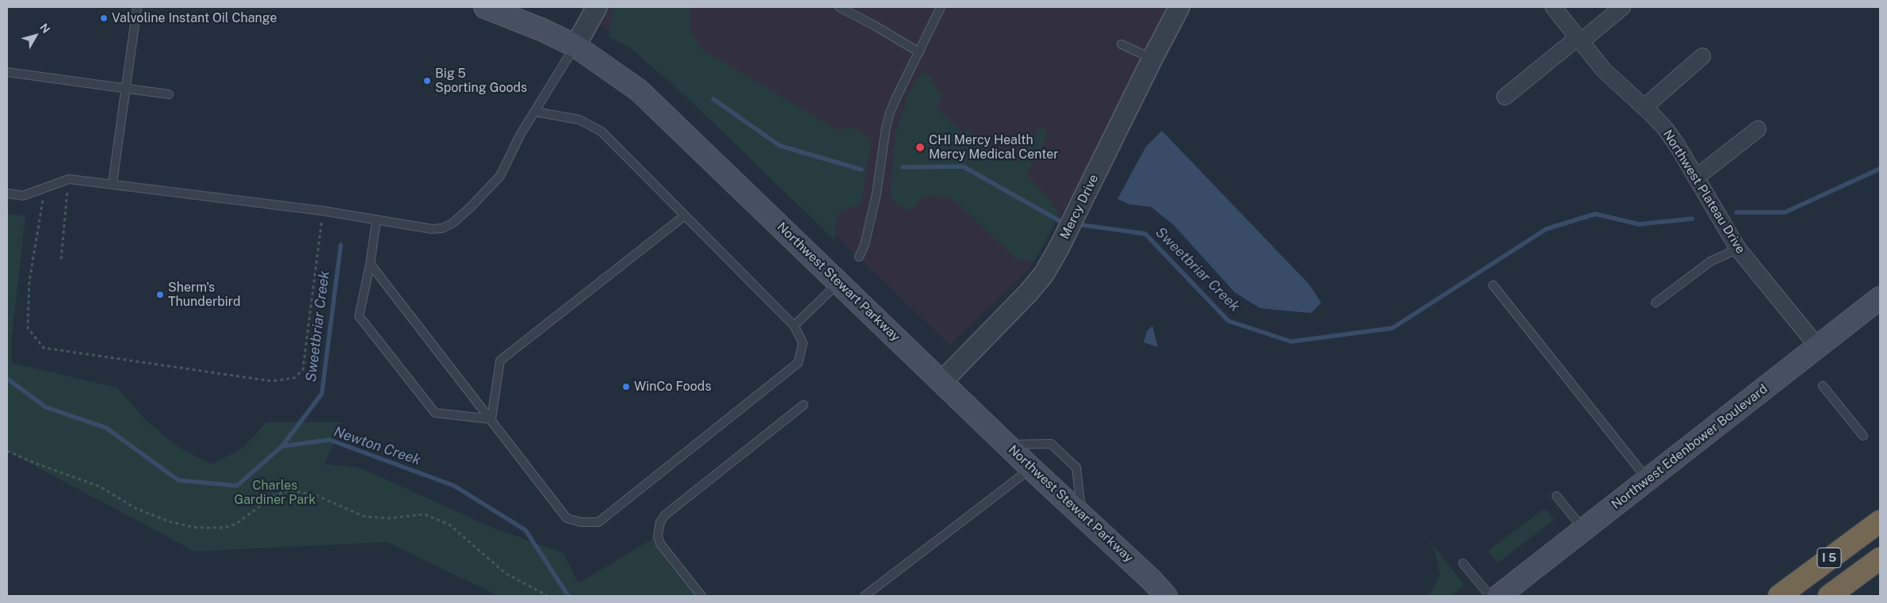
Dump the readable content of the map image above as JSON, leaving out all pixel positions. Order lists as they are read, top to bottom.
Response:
{
  "streets": {
    "highway": ["I 5"],
    "main road": ["Northwest Stewart Parkway", "Northwest Edenbower Boulevard"],
    "street": ["Northwest Plateau Drive", "Mercy Drive"]
  },
  "crossings": [
    ["Northwest Plateau Drive", "Northwest Edenbower Boulevard"],
    ["Mercy Drive", "Northwest Stewart Parkway"]
  ],
  "water": ["Sweetbriar Creek", "Newton Creek"],
  "parks": ["Charles Gardiner Park"],
  "places": [
    "Valvoline Instant Oil Change",
    "Big 5 Sporting Goods",
    "CHI Mercy Health Mercy Medical Center",
    "Sherm's Thunderbird",
    "WinCo Foods"
  ],
  "north": "top right"
}
